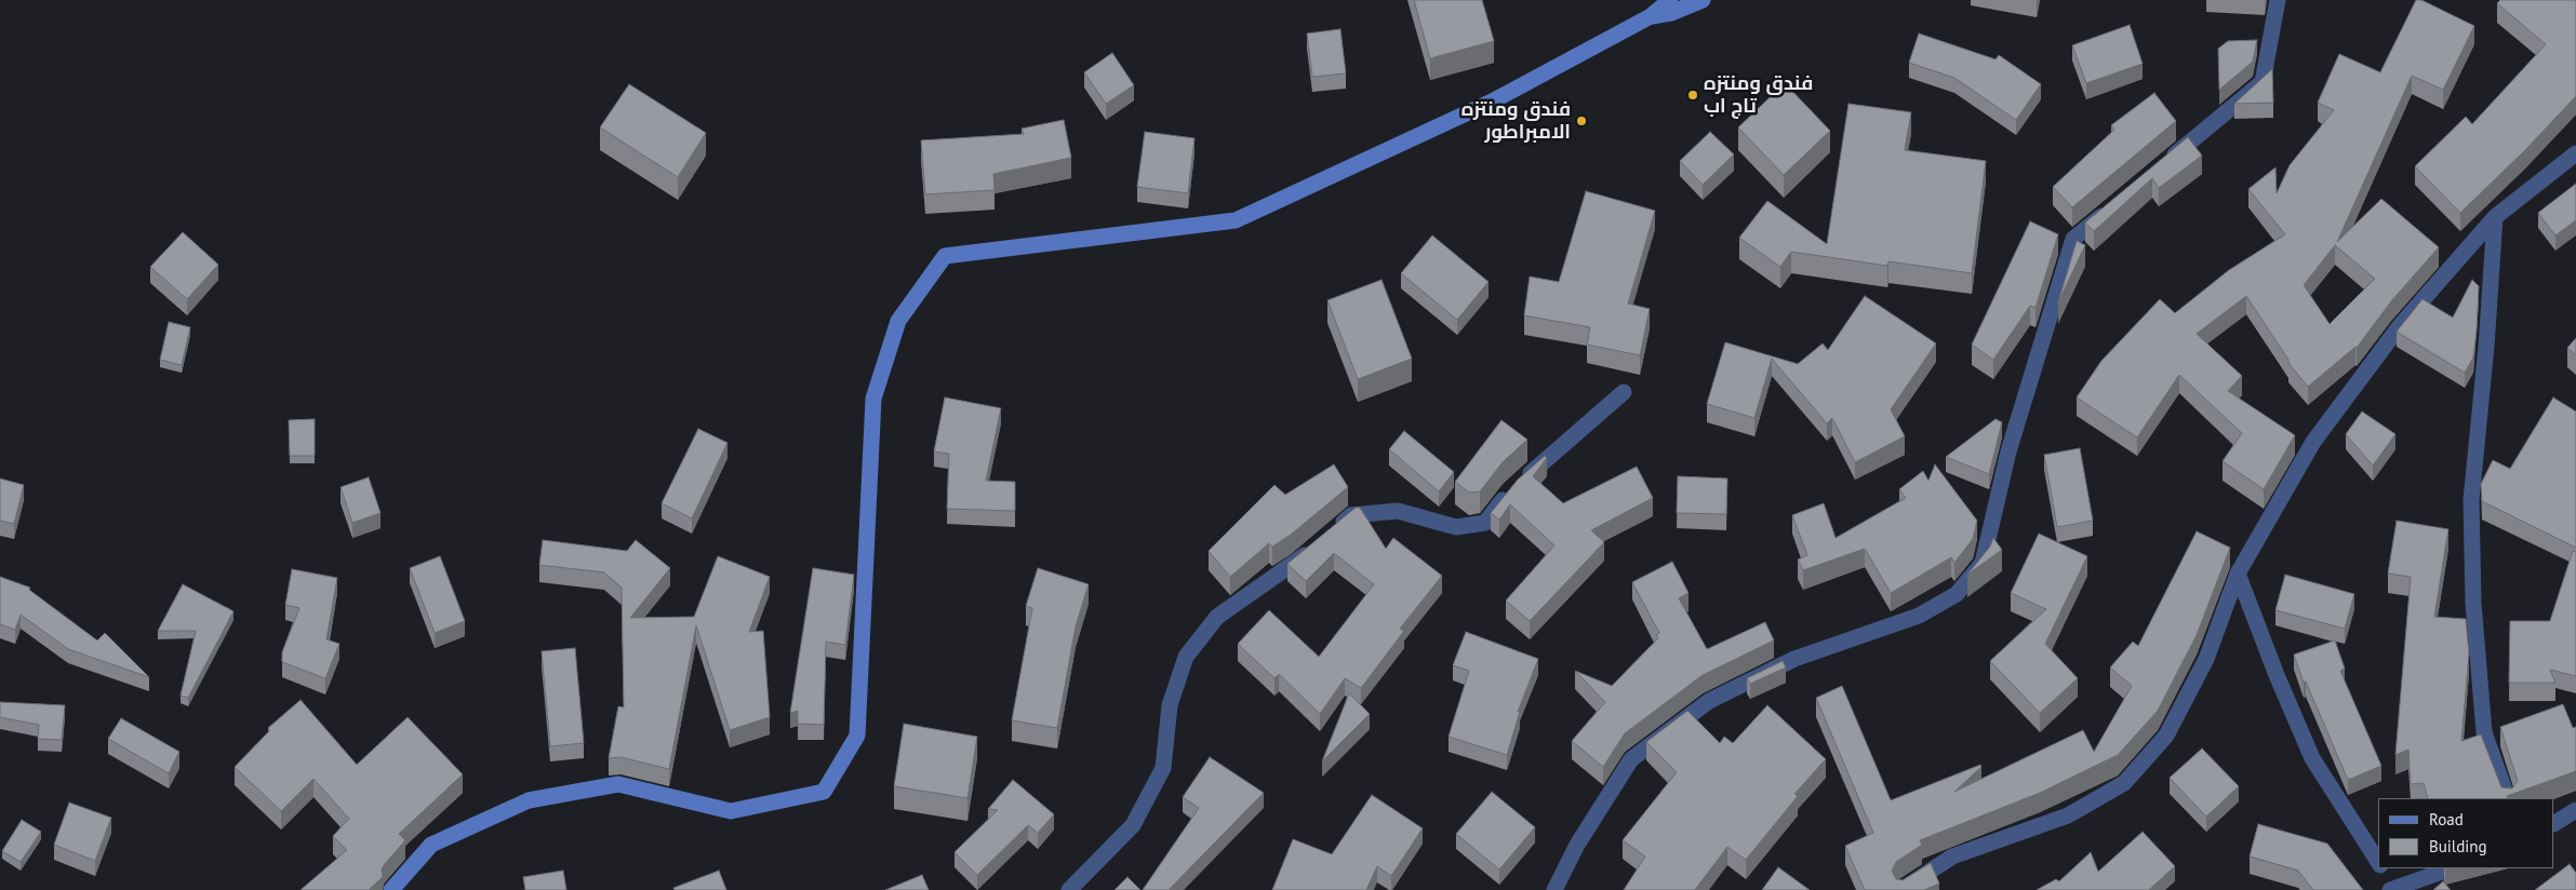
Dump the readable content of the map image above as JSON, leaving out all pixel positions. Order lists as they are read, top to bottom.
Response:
{
  "places": ["فندق ومنتزه تاج اب", "فندق ومنتزه الامبراطور"],
  "legend": ["Road", "Building"]
}
